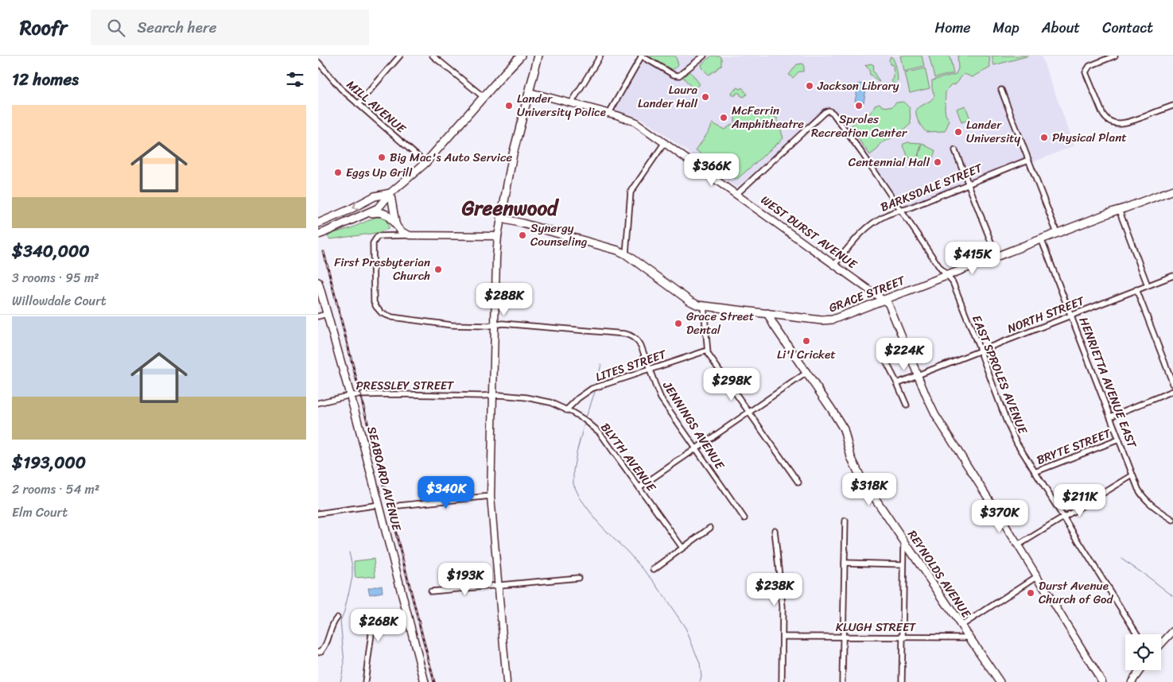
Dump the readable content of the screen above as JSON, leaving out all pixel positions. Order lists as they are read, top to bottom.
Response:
{
  "streets": {
    "main road": ["GRACE STREET", "SEABOARD AVENUE", "REYNOLDS AVENUE"],
    "street": [
      "MILL AVENUE",
      "BARKSDALE STREET",
      "WEST DURST AVENUE",
      "NORTH STREET",
      "LITES STREET",
      "EAST SPROLES AVENUE",
      "HENRIETTA AVENUE EAST",
      "PRESSLEY STREET",
      "JENNINGS AVENUE",
      "BRYTE STREET",
      "BLYTH AVENUE",
      "KLUGH STREET"
    ]
  },
  "crossings": [
    ["BARKSDALE STREET", "WEST DURST AVENUE"],
    ["BARKSDALE STREET", "EAST SPROLES AVENUE"],
    ["WEST DURST AVENUE", "GRACE STREET"],
    ["WEST DURST AVENUE", "EAST SPROLES AVENUE"],
    ["GRACE STREET", "EAST SPROLES AVENUE"],
    ["GRACE STREET", "HENRIETTA AVENUE EAST"],
    ["GRACE STREET", "REYNOLDS AVENUE"],
    ["NORTH STREET", "EAST SPROLES AVENUE"],
    ["NORTH STREET", "HENRIETTA AVENUE EAST"],
    ["LITES STREET", "JENNINGS AVENUE"],
    ["LITES STREET", "BLYTH AVENUE"],
    ["EAST SPROLES AVENUE", "BRYTE STREET"],
    ["HENRIETTA AVENUE EAST", "BRYTE STREET"],
    ["PRESSLEY STREET", "BLYTH AVENUE"],
    ["PRESSLEY STREET", "SEABOARD AVENUE"],
    ["REYNOLDS AVENUE", "KLUGH STREET"]
  ],
  "districts": ["Greenwood"],
  "places": [
    "Jackson Library",
    "Laura Lander Hall",
    "Lander University Police",
    "Sproles Recreation Center",
    "McFerrin Amphitheatre",
    "Lander University",
    "Physical Plant",
    "Big Mac's Auto Service",
    "Centennial Hall",
    "Eggs Up Grill",
    "Synergy Counseling",
    "First Presbyterian Church",
    "Grace Street Dental",
    "Li'l Cricket",
    "Durst Avenue Church of God"
  ],
  "page": {
    "header": "Roofr",
    "search": "Search here",
    "nav": [
      "Home",
      "Map",
      "About",
      "Contact"
    ],
    "heading": "12 homes",
    "list": [
      {
        "name": "$340,000",
        "note": "3 rooms · 95 m² · Willowdale Court"
      },
      {
        "name": "$193,000",
        "note": "2 rooms · 54 m² · Elm Court"
      }
    ],
    "price": [
      "$366K",
      "$415K",
      "$288K",
      "$224K",
      "$298K",
      "$318K",
      "$340K",
      "$211K",
      "$370K",
      "$193K",
      "$238K",
      "$268K"
    ]
  }
}
